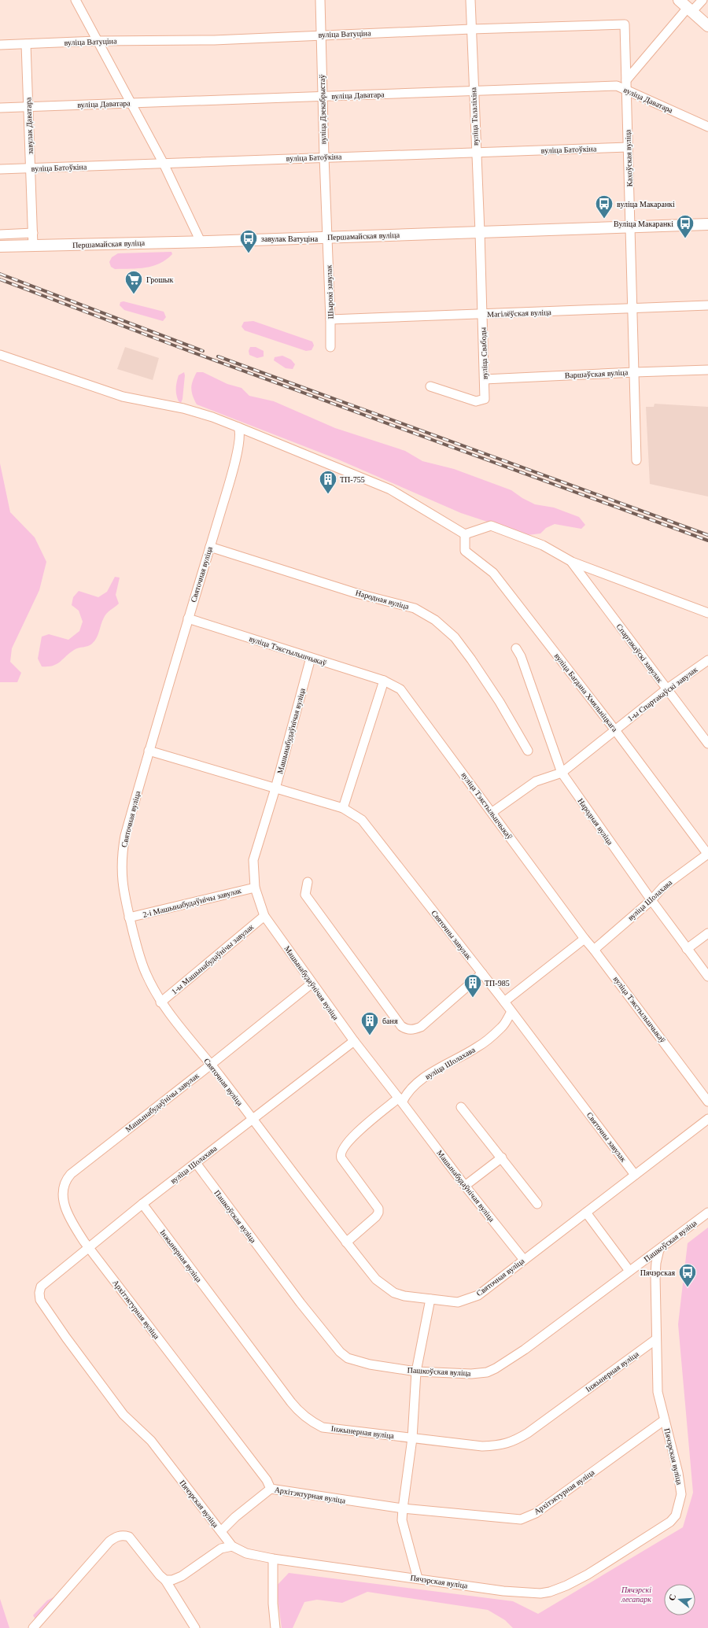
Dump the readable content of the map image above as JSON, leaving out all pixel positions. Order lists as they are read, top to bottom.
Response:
{
  "streets": {
    "main road": ["Першамайская вуліца"],
    "street": [
      "вуліца Ватуціна",
      "вуліца Даватара",
      "вуліца Дзекабрыстаў",
      "вуліца Талаліхіна",
      "завулак Даватара",
      "вуліца Батоўкіна",
      "Кахоўская вуліца",
      "Шырокі завулак",
      "Магілёўская вуліца",
      "вуліца Свабоды",
      "Варшаўская вуліца",
      "Святочная вуліца",
      "Народная вуліца",
      "вуліца Тэкстыльшчыкаў",
      "Спартакаўскі завулак",
      "вуліца Багдана Хмяльніцкага",
      "1-ы Спартакаўскі завулак",
      "Машынабудаўнічая вуліца",
      "вуліца Шолахава",
      "2-і Машынабудаўнічы завулак",
      "Святочны завулак",
      "1-ы Машынабудаўнічы завулак",
      "Машынабудаўнічы завулак",
      "Пашкоўская вуліца",
      "Інжынерная вуліца",
      "Архітэктурная вуліца",
      "Пячэрская вуліца"
    ]
  },
  "crossings": [
    ["вуліца Ватуціна", "вуліца Даватара"],
    ["вуліца Ватуціна", "вуліца Дзекабрыстаў"],
    ["вуліца Ватуціна", "вуліца Талаліхіна"],
    ["вуліца Ватуціна", "завулак Даватара"],
    ["вуліца Ватуціна", "Кахоўская вуліца"],
    ["вуліца Даватара", "вуліца Дзекабрыстаў"],
    ["вуліца Даватара", "вуліца Талаліхіна"],
    ["вуліца Даватара", "завулак Даватара"],
    ["вуліца Даватара", "Кахоўская вуліца"],
    ["вуліца Дзекабрыстаў", "вуліца Батоўкіна"],
    ["вуліца Дзекабрыстаў", "Першамайская вуліца"],
    ["вуліца Дзекабрыстаў", "Шырокі завулак"],
    ["вуліца Талаліхіна", "вуліца Батоўкіна"],
    ["вуліца Талаліхіна", "Першамайская вуліца"],
    ["вуліца Талаліхіна", "вуліца Свабоды"],
    ["завулак Даватара", "вуліца Батоўкіна"],
    ["завулак Даватара", "Першамайская вуліца"],
    ["вуліца Батоўкіна", "Кахоўская вуліца"],
    ["Кахоўская вуліца", "Першамайская вуліца"],
    ["Першамайская вуліца", "Шырокі завулак"],
    ["Першамайская вуліца", "вуліца Свабоды"],
    ["Шырокі завулак", "Магілёўская вуліца"],
    ["Магілёўская вуліца", "вуліца Свабоды"],
    ["вуліца Свабоды", "Варшаўская вуліца"],
    ["Святочная вуліца", "Народная вуліца"],
    ["Святочная вуліца", "вуліца Тэкстыльшчыкаў"],
    ["Святочная вуліца", "Машынабудаўнічая вуліца"],
    ["Святочная вуліца", "вуліца Шолахава"],
    ["Святочная вуліца", "2-і Машынабудаўнічы завулак"],
    ["Святочная вуліца", "Святочны завулак"],
    ["Святочная вуліца", "1-ы Машынабудаўнічы завулак"],
    ["Святочная вуліца", "Машынабудаўнічы завулак"],
    ["Народная вуліца", "1-ы Спартакаўскі завулак"],
    ["Народная вуліца", "вуліца Шолахава"],
    ["вуліца Тэкстыльшчыкаў", "1-ы Спартакаўскі завулак"],
    ["вуліца Тэкстыльшчыкаў", "Машынабудаўнічая вуліца"],
    ["вуліца Тэкстыльшчыкаў", "вуліца Шолахава"],
    ["Спартакаўскі завулак", "1-ы Спартакаўскі завулак"],
    ["вуліца Багдана Хмяльніцкага", "1-ы Спартакаўскі завулак"],
    ["вуліца Багдана Хмяльніцкага", "вуліца Шолахава"],
    ["Машынабудаўнічая вуліца", "вуліца Шолахава"],
    ["Машынабудаўнічая вуліца", "2-і Машынабудаўнічы завулак"],
    ["Машынабудаўнічая вуліца", "Святочны завулак"],
    ["Машынабудаўнічая вуліца", "1-ы Машынабудаўнічы завулак"],
    ["Машынабудаўнічая вуліца", "Машынабудаўнічы завулак"],
    ["вуліца Шолахава", "Святочны завулак"],
    ["вуліца Шолахава", "Пашкоўская вуліца"],
    ["вуліца Шолахава", "Інжынерная вуліца"],
    ["вуліца Шолахава", "Архітэктурная вуліца"],
    ["вуліца Шолахава", "Пячэрская вуліца"],
    ["Машынабудаўнічы завулак", "Архітэктурная вуліца"],
    ["Пашкоўская вуліца", "Пячэрская вуліца"],
    ["Інжынерная вуліца", "Пячэрская вуліца"],
    ["Архітэктурная вуліца", "Пячэрская вуліца"]
  ],
  "parks": ["Пячэрскі лесапарк"],
  "places": {
    "bus stop": [
      "вуліца Макаранкі",
      "Вуліца Макаранкі",
      "завулак Ватуціна",
      "Пячэрская"
    ],
    "supermarket": ["Грошык"],
    "building": ["ТП-755", "ТП-985", "баня"]
  },
  "north": "left"
}
